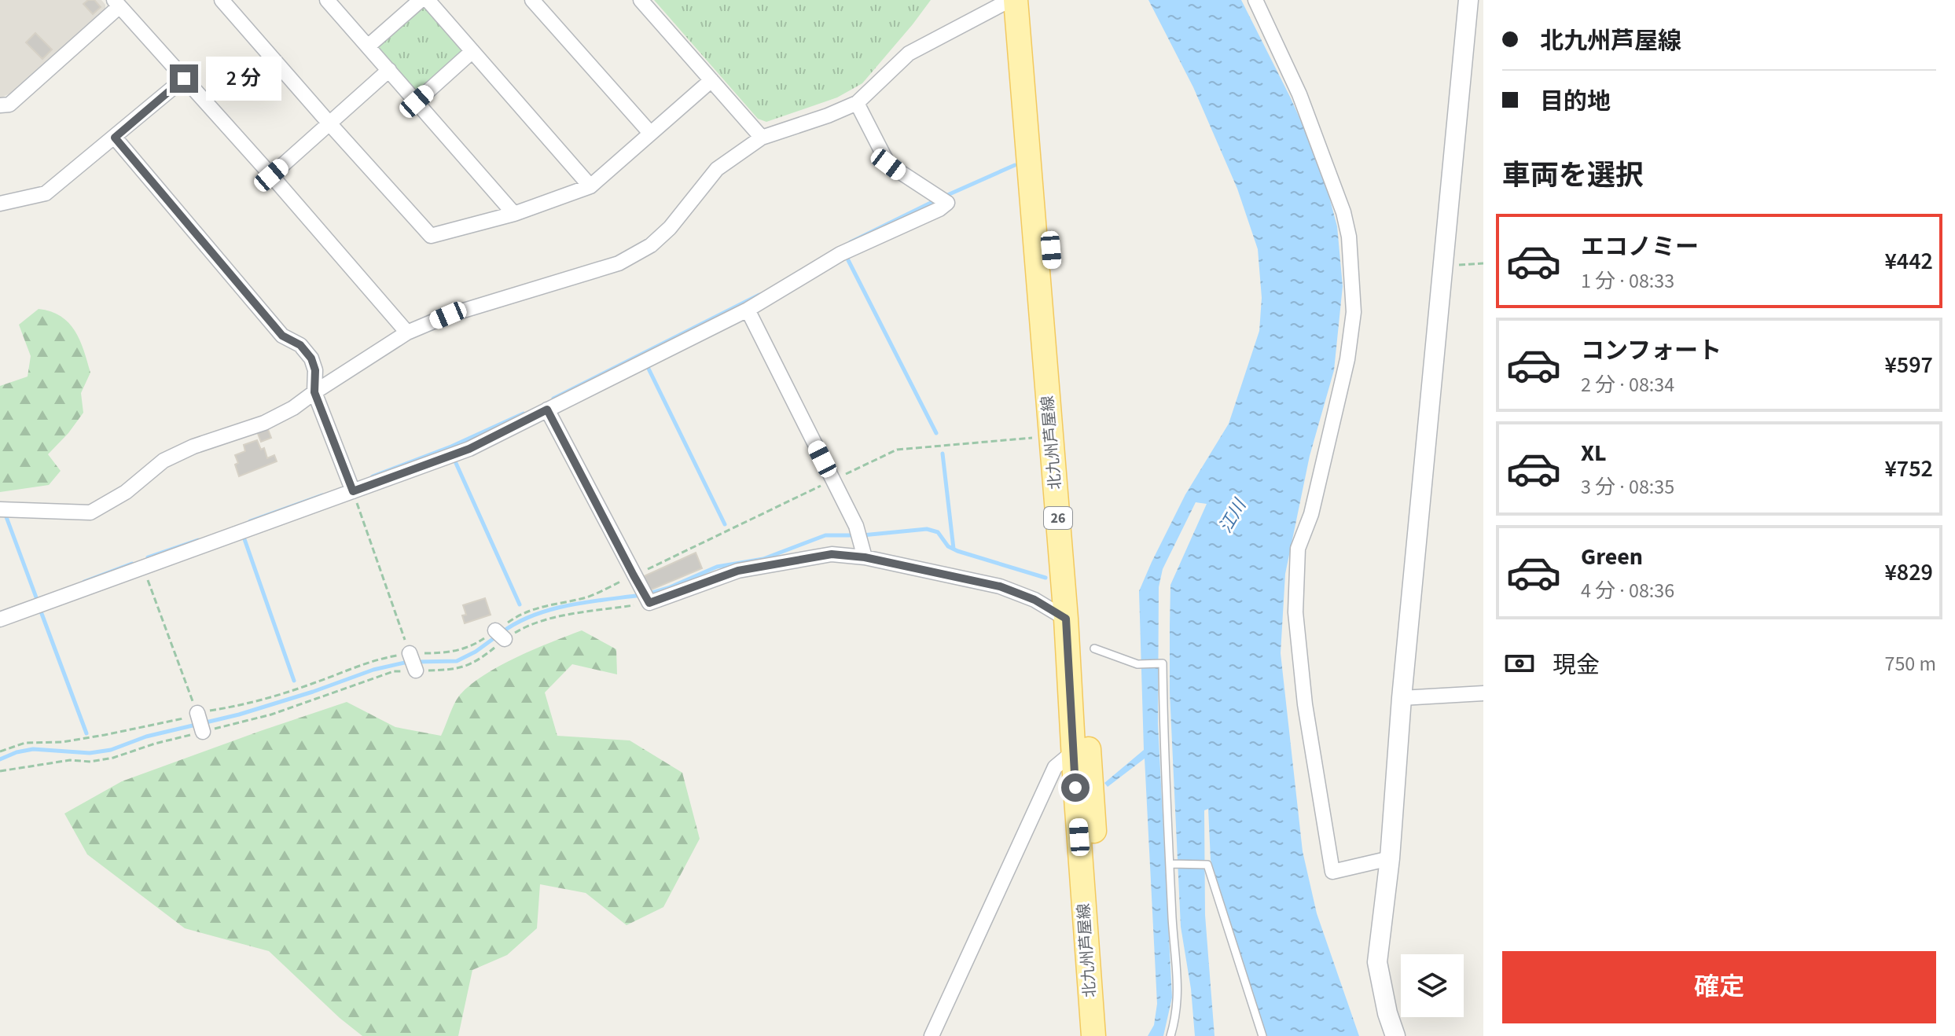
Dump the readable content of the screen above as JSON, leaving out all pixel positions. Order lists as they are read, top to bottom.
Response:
{
  "streets": {
    "main road": ["北九州芦屋線", "26"]
  },
  "water": ["江川"],
  "page": {
    "banner": ["北九州芦屋線", "目的地"],
    "bubble": "2 分",
    "heading": "車両を選択",
    "list": [
      {
        "name": "エコノミー",
        "note": "1 分 · 08:33",
        "value": "¥442"
      },
      {
        "name": "コンフォート",
        "note": "2 分 · 08:34",
        "value": "¥597"
      },
      {
        "name": "XL",
        "note": "3 分 · 08:35",
        "value": "¥752"
      },
      {
        "name": "Green",
        "note": "4 分 · 08:36",
        "value": "¥829"
      }
    ],
    "pay": ["現金", "750 m"],
    "buttons": "確定"
  }
}
